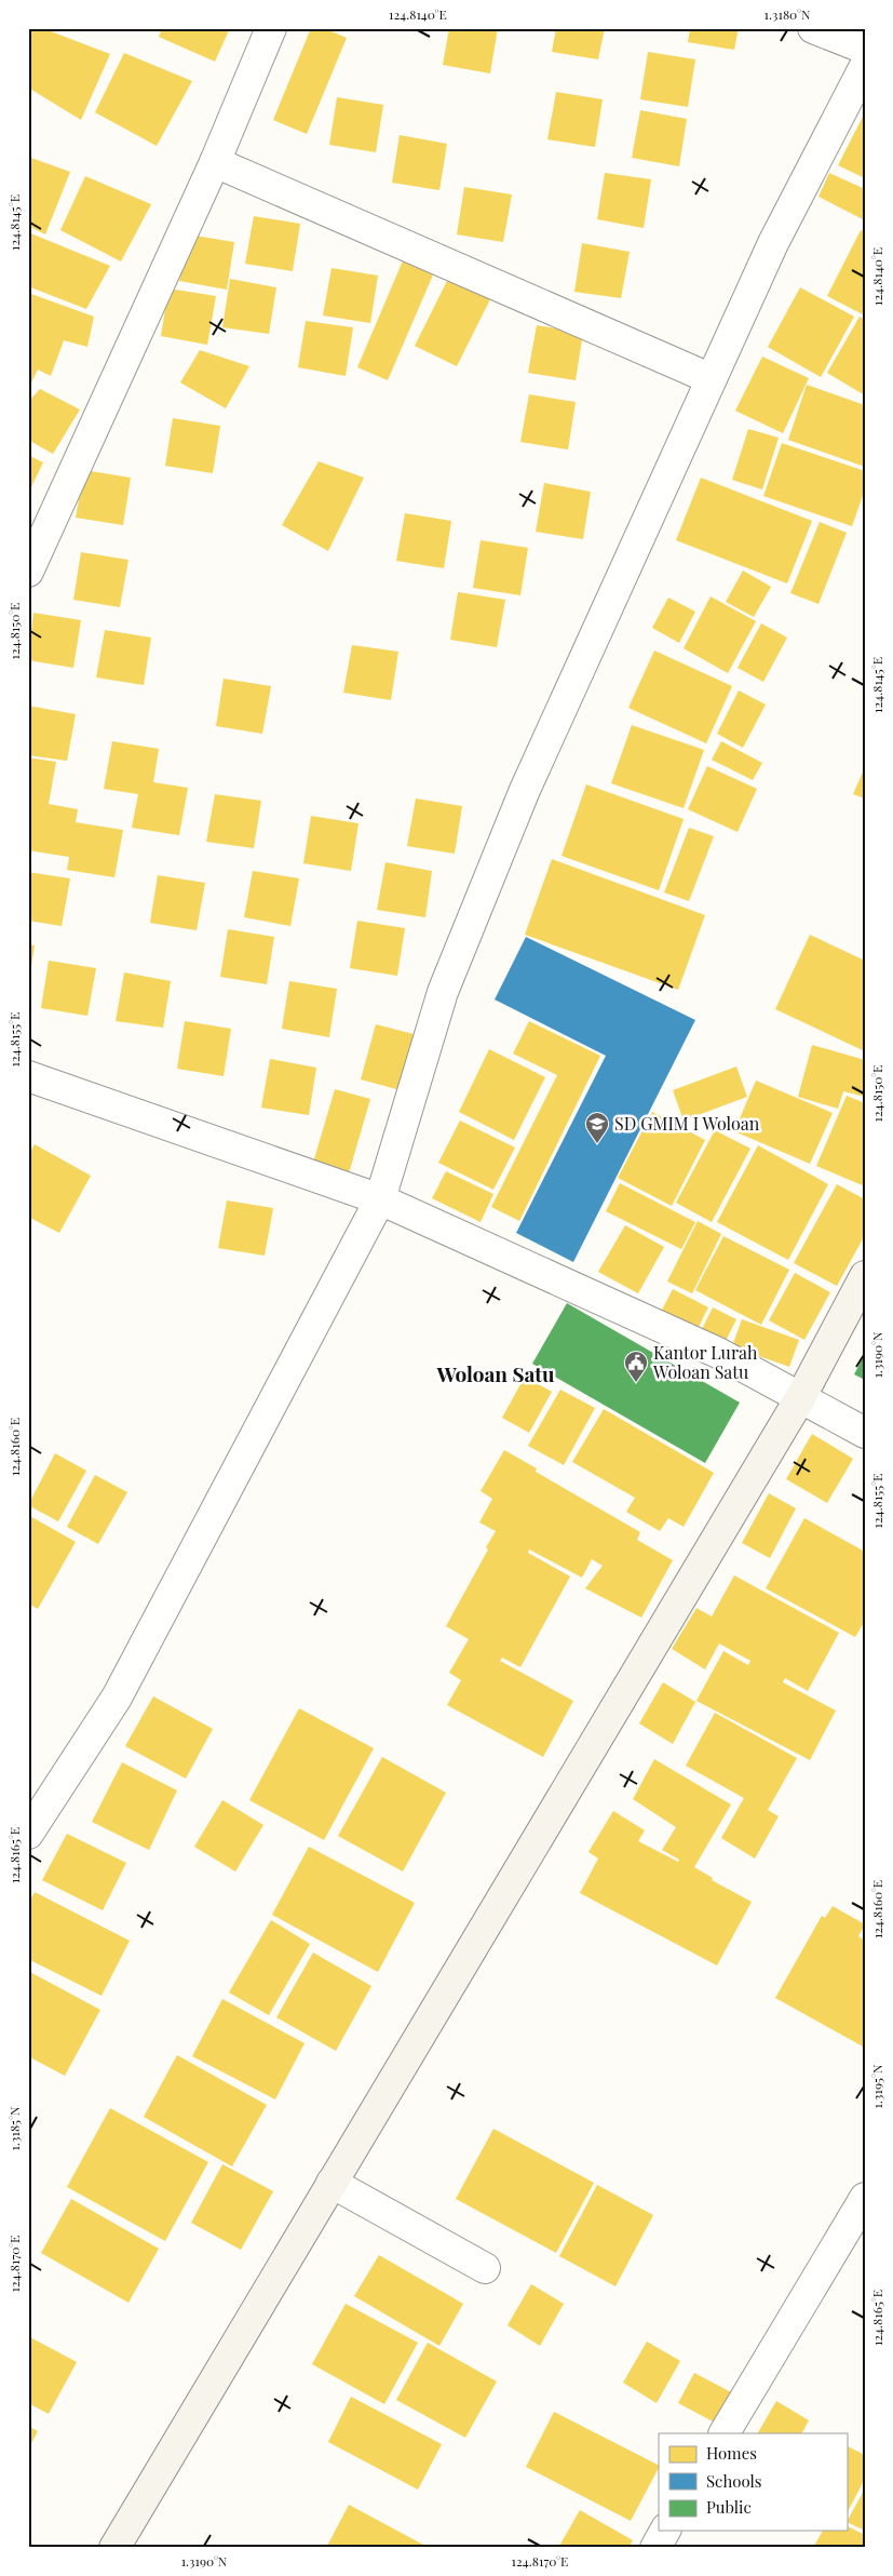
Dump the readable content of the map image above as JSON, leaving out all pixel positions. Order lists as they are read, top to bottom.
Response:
{
  "districts": ["Woloan Satu"],
  "places": {
    "school or university": ["SD GMIM I Woloan"],
    "public building": ["Kantor Lurah Woloan Satu"]
  },
  "legend": ["Homes", "Schools", "Public"],
  "coordinates": [
    "124.8140°E",
    "1.3180°N",
    "124.8145°E",
    "124.8150°E",
    "124.8155°E",
    "1.3190°N",
    "124.8160°E",
    "124.8165°E",
    "1.3195°N",
    "1.3185°N",
    "124.8170°E"
  ]
}
